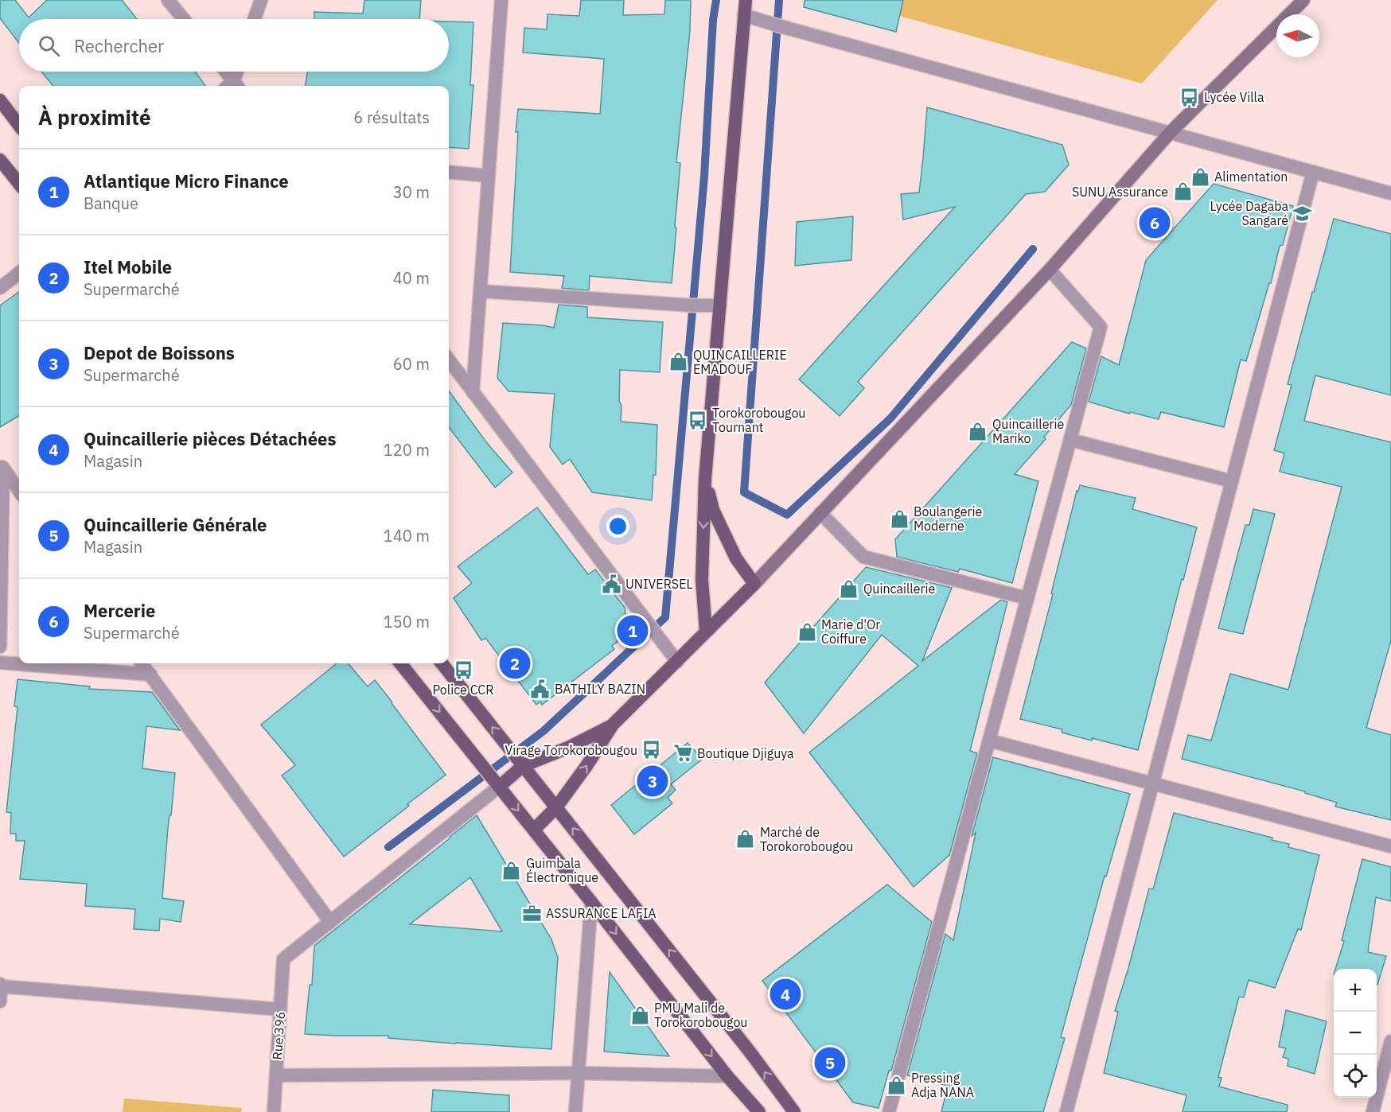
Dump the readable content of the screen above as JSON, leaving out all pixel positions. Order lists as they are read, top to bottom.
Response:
{
  "streets": {
    "street": ["Rue 396"]
  },
  "places": {
    "bus stop": [
      "Lycée Villa",
      "Torokorobougou Tournant",
      "Police CCR",
      "Virage Torokorobougou"
    ],
    "shop": [
      "Alimentation",
      "SUNU Assurance",
      "QUINCAILLERIE EMADOUF",
      "Quincaillerie Mariko",
      "Boulangerie Moderne",
      "Quincaillerie",
      "Marie d'Or Coiffure",
      "Marché de Torokorobougou",
      "Guimbala Électronique",
      "PMU Mali de Torokorobougou",
      "Pressing Adja NANA"
    ],
    "school or university": ["Lycée Dagaba Sangaré"],
    "public building": ["UNIVERSEL", "BATHILY BAZIN"],
    "supermarket": ["Boutique Djiguya"],
    "office": ["ASSURANCE LAFIA"]
  },
  "north": "left",
  "page": {
    "search": "Rechercher",
    "heading": ["À proximité", "6 résultats"],
    "list": [
      {
        "mark": "1",
        "name": "Atlantique Micro Finance",
        "note": "Banque",
        "value": "30 m"
      },
      {
        "mark": "2",
        "name": "Itel Mobile",
        "note": "Supermarché",
        "value": "40 m"
      },
      {
        "mark": "3",
        "name": "Depot de Boissons",
        "note": "Supermarché",
        "value": "60 m"
      },
      {
        "mark": "4",
        "name": "Quincaillerie pièces Détachées",
        "note": "Magasin",
        "value": "120 m"
      },
      {
        "mark": "5",
        "name": "Quincaillerie Générale",
        "note": "Magasin",
        "value": "140 m"
      },
      {
        "mark": "6",
        "name": "Mercerie",
        "note": "Supermarché",
        "value": "150 m"
      }
    ],
    "pins": [
      "6",
      "1",
      "2",
      "3",
      "4",
      "5"
    ],
    "map_buttons": ["+", "−"]
  }
}
